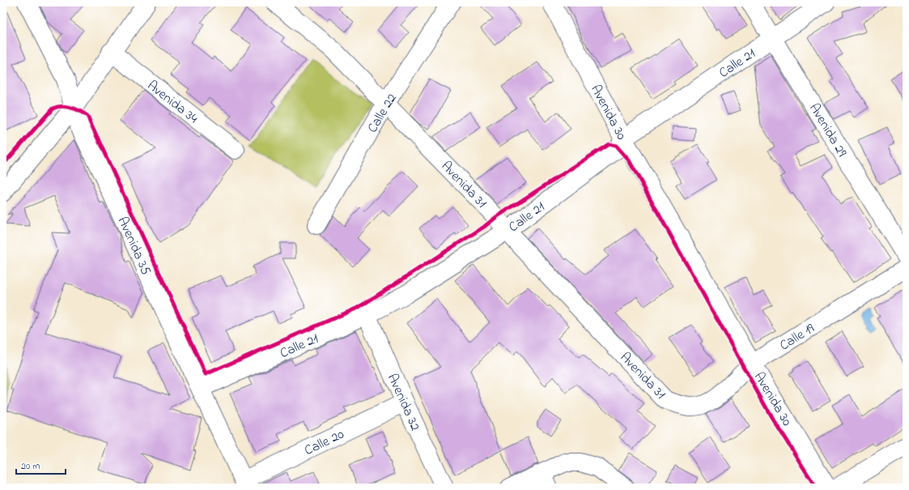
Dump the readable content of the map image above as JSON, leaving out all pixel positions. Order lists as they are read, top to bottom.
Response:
{
  "streets": {
    "street": [
      "Calle 21",
      "Avenida 34",
      "Avenida 30",
      "Calle 22",
      "Avenida 29",
      "Avenida 31",
      "Avenida 35",
      "Calle 19",
      "Avenida 32",
      "Calle 20"
    ]
  },
  "crossings": [
    ["Calle 21", "Avenida 30"],
    ["Calle 21", "Avenida 29"],
    ["Calle 21", "Avenida 31"],
    ["Calle 21", "Avenida 35"],
    ["Calle 21", "Avenida 32"],
    ["Avenida 30", "Calle 19"],
    ["Calle 22", "Avenida 31"],
    ["Avenida 31", "Calle 19"],
    ["Avenida 35", "Calle 20"],
    ["Avenida 32", "Calle 20"]
  ],
  "scale_bar": "20 m"
}
